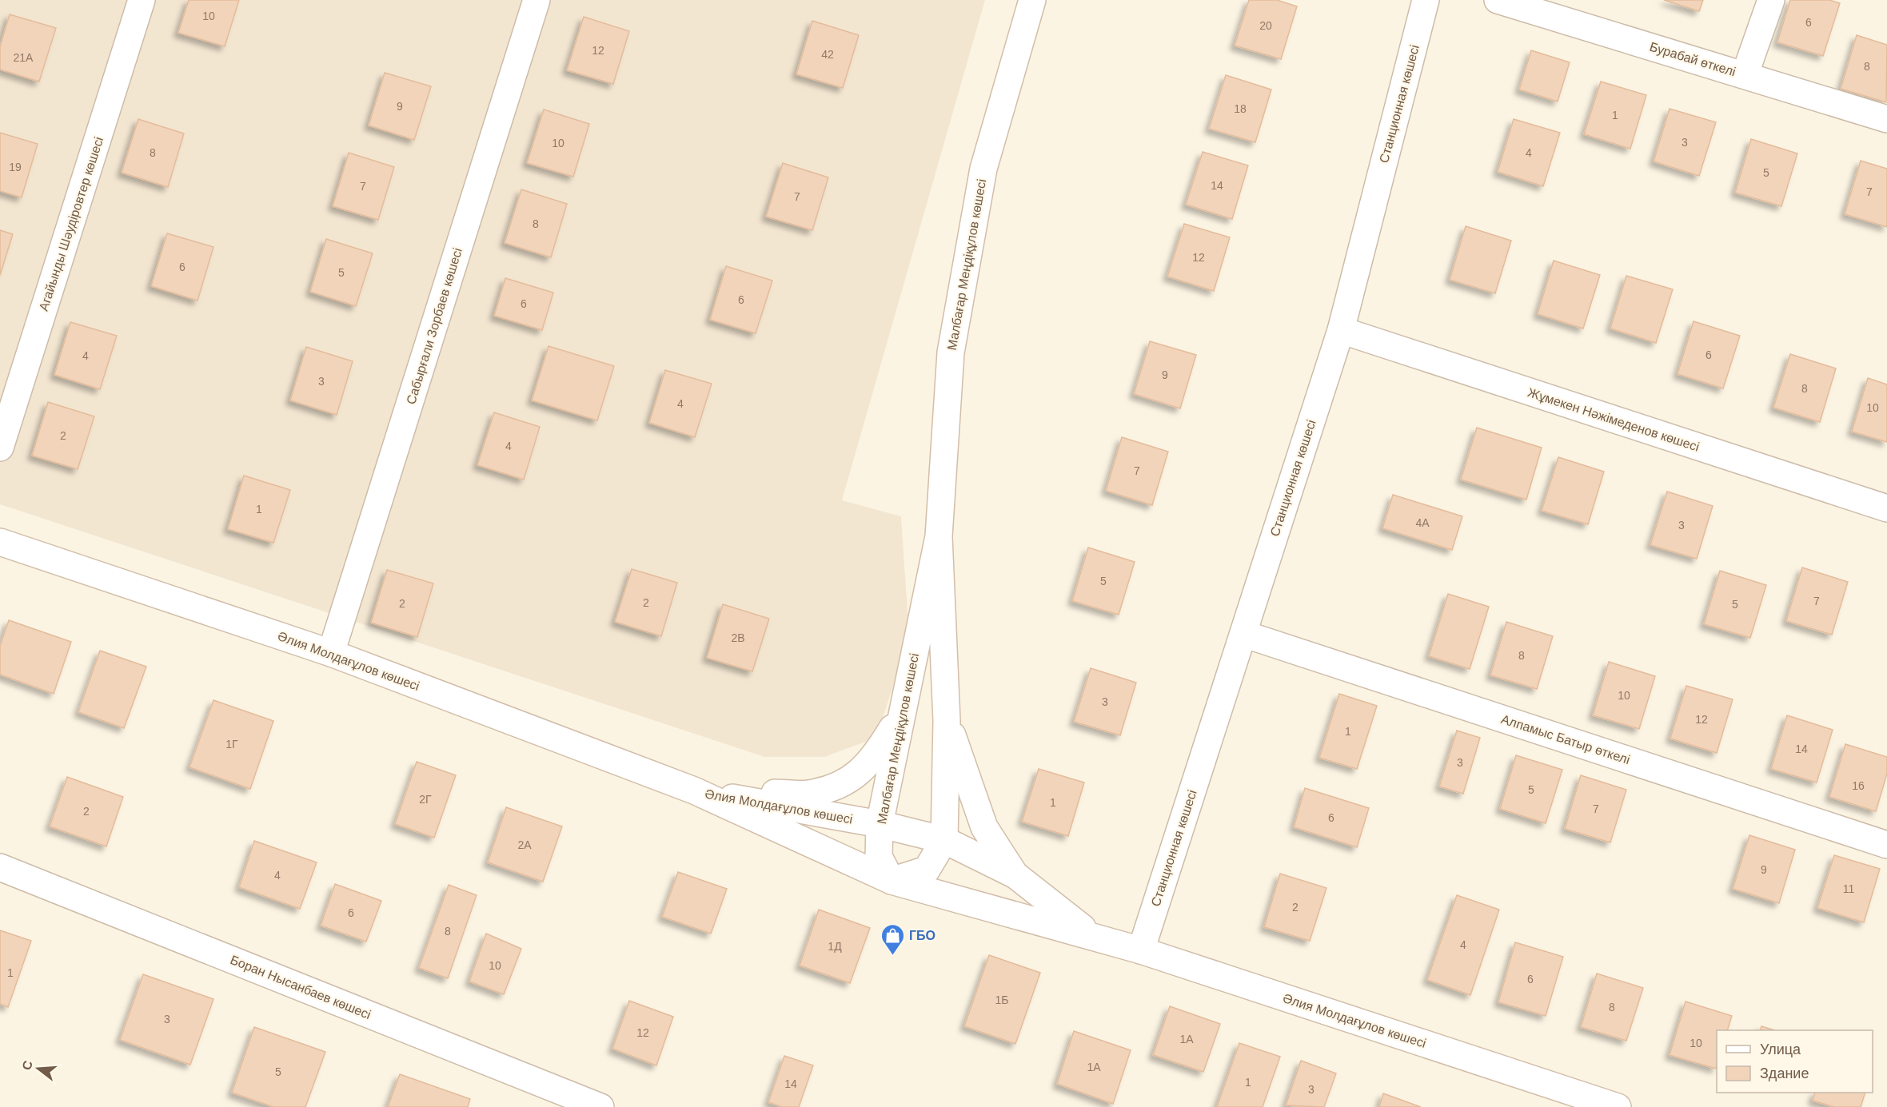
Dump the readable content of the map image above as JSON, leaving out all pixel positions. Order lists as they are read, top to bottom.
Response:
{
  "streets": {
    "street": [
      "Бурабай өткелі",
      "Станционная көшесі",
      "Агайынды Шәудіровтер көшесi",
      "Малбағар Меңдіқұлов көшесі",
      "Сабырғали Зорбаев көшесі",
      "Жұмекен Нәжімеденов көшесі",
      "Әлия Молдағұлов көшесі",
      "Алпамыс Батыр өткелі",
      "Боран Нысанбаев көшесі"
    ]
  },
  "crossings": [
    ["Станционная көшесі", "Жұмекен Нәжімеденов көшесі"],
    ["Станционная көшесі", "Әлия Молдағұлов көшесі"],
    ["Станционная көшесі", "Алпамыс Батыр өткелі"],
    ["Малбағар Меңдіқұлов көшесі", "Әлия Молдағұлов көшесі"],
    ["Сабырғали Зорбаев көшесі", "Әлия Молдағұлов көшесі"]
  ],
  "places": {
    "shop": ["ГБО"]
  },
  "house_numbers": [
    "10",
    "6",
    "20",
    "12",
    "42",
    "21А",
    "8",
    "9",
    "18",
    "1",
    "3",
    "10",
    "8",
    "4",
    "19",
    "5",
    "14",
    "7",
    "7",
    "7",
    "8",
    "12",
    "6",
    "5",
    "6",
    "6",
    "6",
    "4",
    "9",
    "3",
    "8",
    "4",
    "10",
    "2",
    "4",
    "7",
    "1",
    "4А",
    "3",
    "5",
    "7",
    "2",
    "2",
    "5",
    "2В",
    "8",
    "10",
    "3",
    "12",
    "1",
    "1Г",
    "14",
    "3",
    "16",
    "5",
    "2Г",
    "1",
    "7",
    "2",
    "6",
    "2А",
    "9",
    "4",
    "11",
    "2",
    "6",
    "8",
    "4",
    "1Д",
    "10",
    "1",
    "6",
    "1Б",
    "8",
    "3",
    "12",
    "1А",
    "10",
    "1А",
    "5",
    "1",
    "14",
    "3"
  ],
  "legend": ["Улица", "Здание"],
  "north": "left"
}
